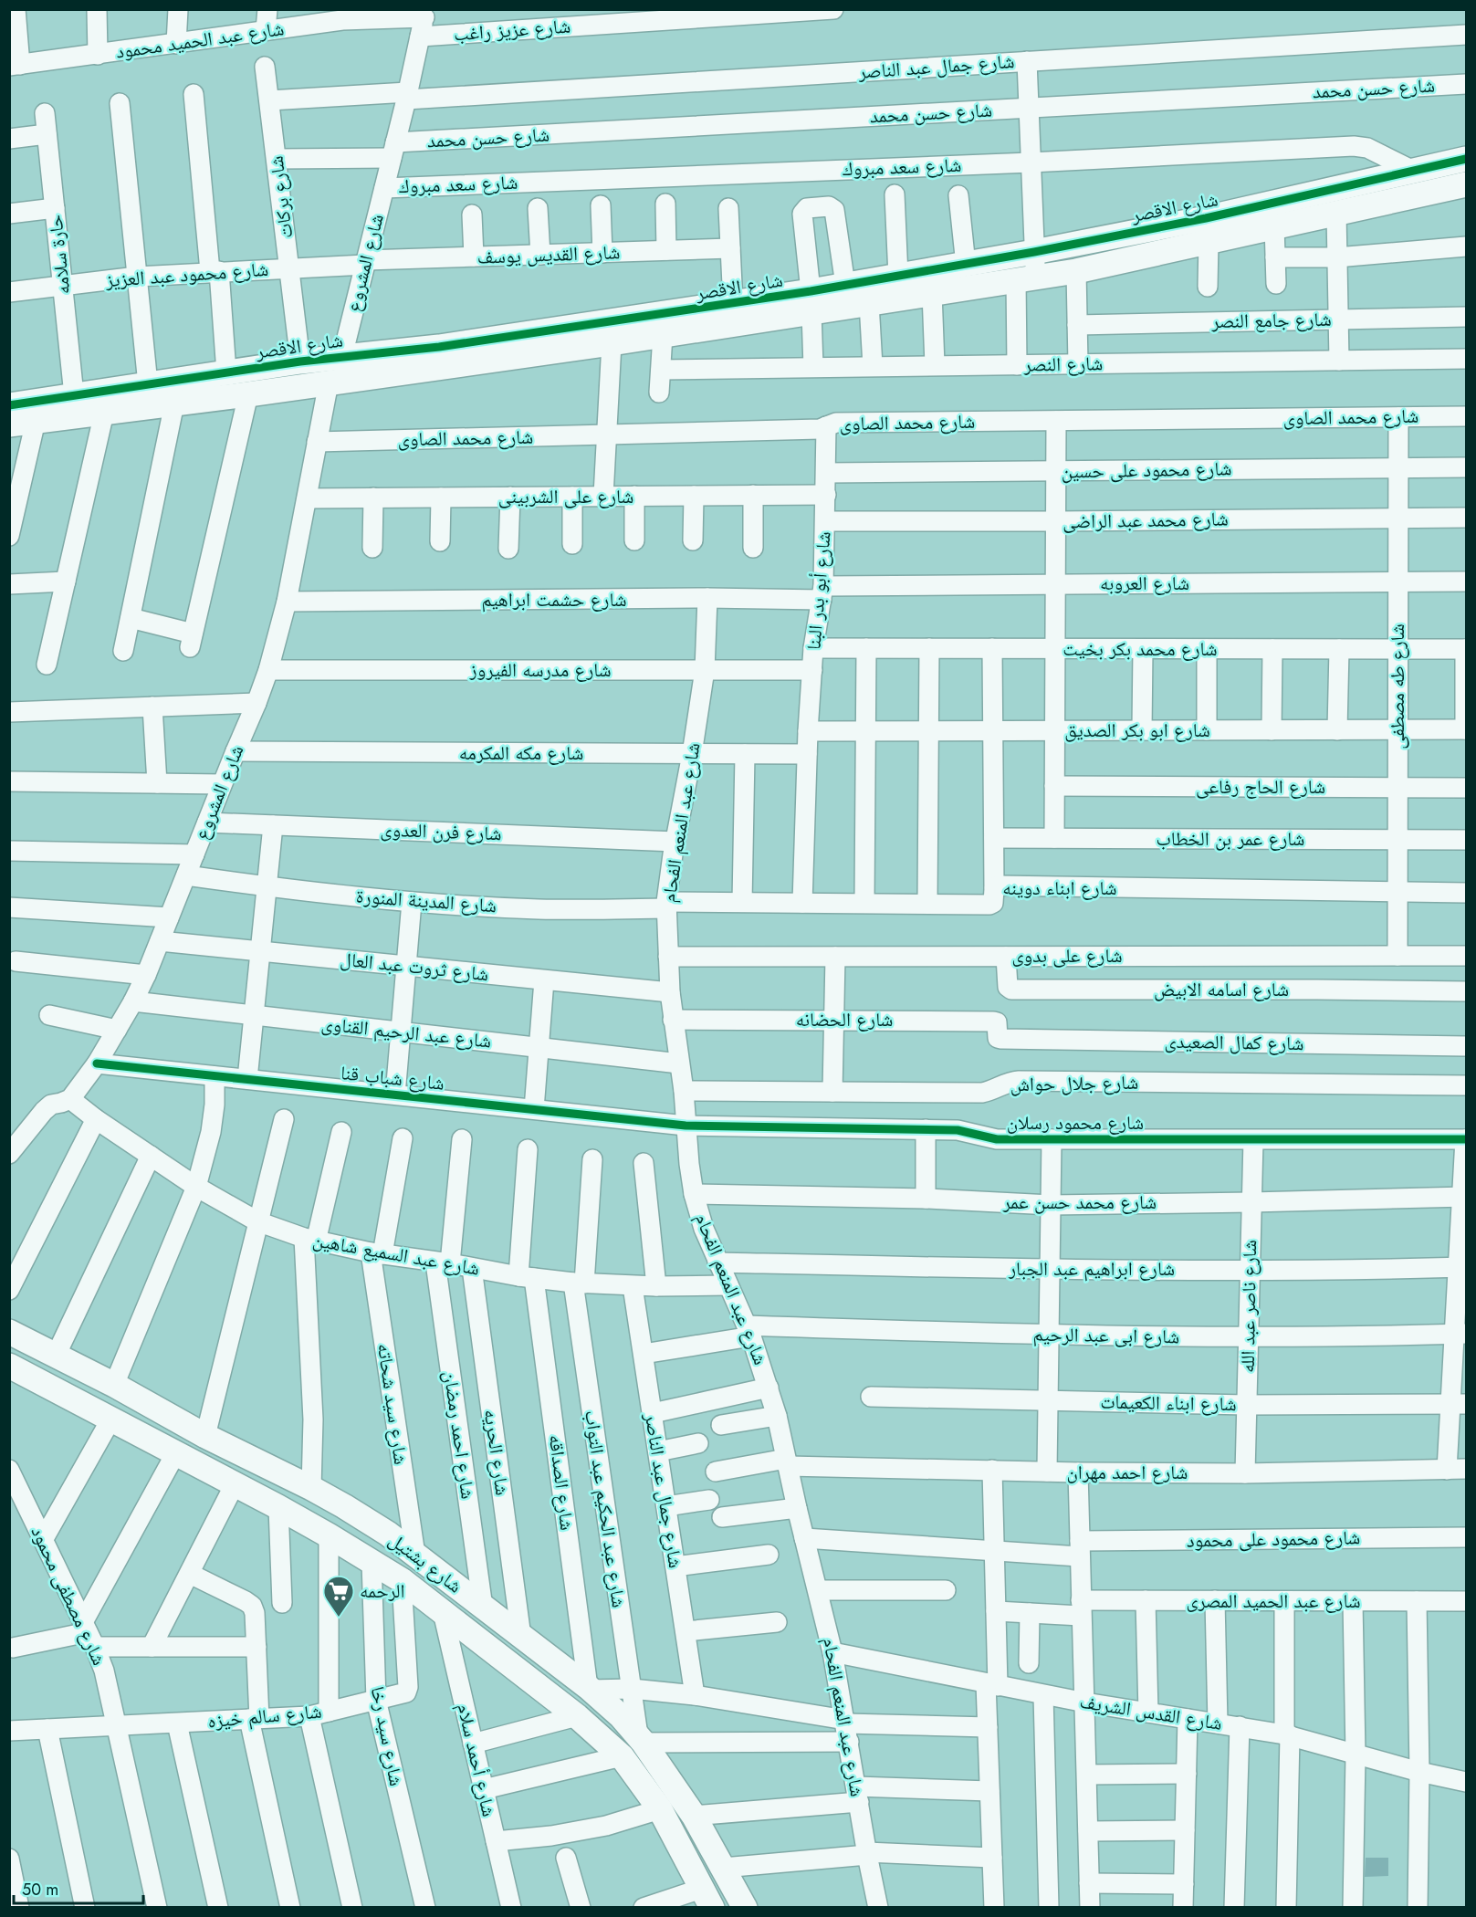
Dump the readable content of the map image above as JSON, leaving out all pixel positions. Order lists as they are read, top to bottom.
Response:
{
  "streets": {
    "street": [
      "شارع عزيز راغب",
      "شارع عبد الحميد محمود",
      "شارع جمال عبد الناصر",
      "شارع حسن محمد",
      "شارع سعد مبروك",
      "شارع بركات",
      "شارع الاقصر",
      "حارة سلامه",
      "شارع القديس يوسف",
      "شارع المشروع",
      "شارع محمود عبد العزيز",
      "شارع جامع النصر",
      "شارع النصر",
      "شارع محمد الصاوى",
      "شارع محمود على حسين",
      "شارع على الشربينى",
      "شارع محمد عبد الراضى",
      "شارع العروبه",
      "شارع أبو بدر البنا",
      "شارع حشمت ابراهيم",
      "شارع محمد بكر بخيت",
      "شارع مدرسه الفيروز",
      "شارع طه مصطفى",
      "شارع ابو بكر الصديق",
      "شارع مكه المكرمه",
      "شارع الحاج رفاعى",
      "شارع عبد المنعم الفحام",
      "شارع فرن العدوى",
      "شارع عمر بن الخطاب",
      "شارع ابناء دوينه",
      "شارع المدينة المنورة",
      "شارع على بدوى",
      "شارع ثروت عبد العال",
      "شارع اسامه الابيض",
      "شارع الحضانه",
      "شارع عبد الرحيم القناوى",
      "شارع كمال الصعيدى",
      "شارع شباب قنا",
      "شارع جلال حواش",
      "شارع محمود رسلان",
      "شارع محمد حسن عمر",
      "شارع عبد السميع شاهين",
      "شارع ابراهيم عبد الجبار",
      "شارع ناصر عبد الله",
      "شارع ابى عبد الرحيم",
      "شارع ابناء الكعيمات",
      "شارع سيد شحاته",
      "شارع احمد رمضان",
      "شارع الحريه",
      "شارع احمد مهران",
      "شارع الصداقه",
      "شارع عبد الحكيم عبد التواب",
      "شارع محمود على محمود",
      "شارع بشتيل",
      "شارع مصطفى محمود",
      "شارع عبد الحميد المصرى",
      "شارع القدس الشريف",
      "شارع سالم خيزه",
      "شارع سيد رخا",
      "شارع أحمد سلام"
    ]
  },
  "crossings": [
    ["شارع عزيز راغب", "شارع المشروع"],
    ["شارع عبد الحميد محمود", "شارع المشروع"],
    ["شارع جمال عبد الناصر", "شارع بركات"],
    ["شارع جمال عبد الناصر", "شارع المشروع"],
    ["شارع جمال عبد الناصر", "شارع عبد السميع شاهين"],
    ["شارع جمال عبد الناصر", "شارع ابى عبد الرحيم"],
    ["شارع حسن محمد", "شارع بركات"],
    ["شارع حسن محمد", "شارع المشروع"],
    ["شارع سعد مبروك", "شارع الاقصر"],
    ["شارع سعد مبروك", "شارع المشروع"],
    ["شارع بركات", "شارع الاقصر"],
    ["شارع بركات", "شارع محمود عبد العزيز"],
    ["شارع الاقصر", "حارة سلامه"],
    ["شارع الاقصر", "شارع المشروع"],
    ["حارة سلامه", "شارع محمود عبد العزيز"],
    ["شارع القديس يوسف", "شارع المشروع"],
    ["شارع القديس يوسف", "شارع محمود عبد العزيز"],
    ["شارع المشروع", "شارع محمود عبد العزيز"],
    ["شارع المشروع", "شارع محمد الصاوى"],
    ["شارع المشروع", "شارع على الشربينى"],
    ["شارع المشروع", "شارع حشمت ابراهيم"],
    ["شارع المشروع", "شارع مدرسه الفيروز"],
    ["شارع المشروع", "شارع مكه المكرمه"],
    ["شارع المشروع", "شارع فرن العدوى"],
    ["شارع المشروع", "شارع المدينة المنورة"],
    ["شارع المشروع", "شارع ثروت عبد العال"],
    ["شارع المشروع", "شارع عبد الرحيم القناوى"],
    ["شارع المشروع", "شارع شباب قنا"],
    ["شارع المشروع", "شارع عبد السميع شاهين"],
    ["شارع محمد الصاوى", "شارع أبو بدر البنا"],
    ["شارع محمد الصاوى", "شارع طه مصطفى"],
    ["شارع محمود على حسين", "شارع أبو بدر البنا"],
    ["شارع محمود على حسين", "شارع طه مصطفى"],
    ["شارع على الشربينى", "شارع أبو بدر البنا"],
    ["شارع محمد عبد الراضى", "شارع أبو بدر البنا"],
    ["شارع محمد عبد الراضى", "شارع طه مصطفى"],
    ["شارع العروبه", "شارع أبو بدر البنا"],
    ["شارع العروبه", "شارع حشمت ابراهيم"],
    ["شارع العروبه", "شارع طه مصطفى"],
    ["شارع أبو بدر البنا", "شارع حشمت ابراهيم"],
    ["شارع أبو بدر البنا", "شارع محمد بكر بخيت"],
    ["شارع أبو بدر البنا", "شارع مدرسه الفيروز"],
    ["شارع أبو بدر البنا", "شارع ابو بكر الصديق"],
    ["شارع أبو بدر البنا", "شارع مكه المكرمه"],
    ["شارع أبو بدر البنا", "شارع ابناء دوينه"],
    ["شارع حشمت ابراهيم", "شارع عبد المنعم الفحام"],
    ["شارع محمد بكر بخيت", "شارع طه مصطفى"],
    ["شارع مدرسه الفيروز", "شارع عبد المنعم الفحام"],
    ["شارع طه مصطفى", "شارع ابو بكر الصديق"],
    ["شارع طه مصطفى", "شارع الحاج رفاعى"],
    ["شارع طه مصطفى", "شارع عمر بن الخطاب"],
    ["شارع طه مصطفى", "شارع ابناء دوينه"],
    ["شارع طه مصطفى", "شارع على بدوى"],
    ["شارع مكه المكرمه", "شارع عبد المنعم الفحام"],
    ["شارع عبد المنعم الفحام", "شارع فرن العدوى"],
    ["شارع عبد المنعم الفحام", "شارع ابناء دوينه"],
    ["شارع عبد المنعم الفحام", "شارع المدينة المنورة"],
    ["شارع عبد المنعم الفحام", "شارع على بدوى"],
    ["شارع عبد المنعم الفحام", "شارع ثروت عبد العال"],
    ["شارع عبد المنعم الفحام", "شارع الحضانه"],
    ["شارع عبد المنعم الفحام", "شارع عبد الرحيم القناوى"],
    ["شارع عبد المنعم الفحام", "شارع شباب قنا"],
    ["شارع عبد المنعم الفحام", "شارع جلال حواش"],
    ["شارع عبد المنعم الفحام", "شارع محمود رسلان"],
    ["شارع عبد المنعم الفحام", "شارع محمد حسن عمر"],
    ["شارع عبد المنعم الفحام", "شارع عبد السميع شاهين"],
    ["شارع عبد المنعم الفحام", "شارع ابراهيم عبد الجبار"],
    ["شارع عبد المنعم الفحام", "شارع ابى عبد الرحيم"],
    ["شارع عبد المنعم الفحام", "شارع احمد مهران"],
    ["شارع عبد المنعم الفحام", "شارع محمود على محمود"],
    ["شارع عبد المنعم الفحام", "شارع القدس الشريف"],
    ["شارع ابناء دوينه", "شارع المدينة المنورة"],
    ["شارع على بدوى", "شارع اسامه الابيض"],
    ["شارع الحضانه", "شارع كمال الصعيدى"],
    ["شارع شباب قنا", "شارع محمود رسلان"],
    ["شارع محمود رسلان", "شارع ناصر عبد الله"],
    ["شارع محمد حسن عمر", "شارع ناصر عبد الله"],
    ["شارع عبد السميع شاهين", "شارع سيد شحاته"],
    ["شارع عبد السميع شاهين", "شارع احمد رمضان"],
    ["شارع عبد السميع شاهين", "شارع الحريه"],
    ["شارع عبد السميع شاهين", "شارع الصداقه"],
    ["شارع عبد السميع شاهين", "شارع عبد الحكيم عبد التواب"],
    ["شارع ابراهيم عبد الجبار", "شارع ناصر عبد الله"],
    ["شارع ناصر عبد الله", "شارع ابى عبد الرحيم"],
    ["شارع ناصر عبد الله", "شارع ابناء الكعيمات"],
    ["شارع ناصر عبد الله", "شارع احمد مهران"],
    ["شارع سيد شحاته", "شارع بشتيل"],
    ["شارع احمد رمضان", "شارع بشتيل"],
    ["شارع الحريه", "شارع بشتيل"],
    ["شارع الصداقه", "شارع بشتيل"],
    ["شارع عبد الحكيم عبد التواب", "شارع بشتيل"],
    ["شارع بشتيل", "شارع سالم خيزه"],
    ["شارع بشتيل", "شارع سيد رخا"],
    ["شارع بشتيل", "شارع أحمد سلام"],
    ["شارع مصطفى محمود", "شارع سالم خيزه"],
    ["شارع سالم خيزه", "شارع سيد رخا"]
  ],
  "places": {
    "supermarket": ["الرحمه"]
  },
  "scale_bar": "50 m"
}
